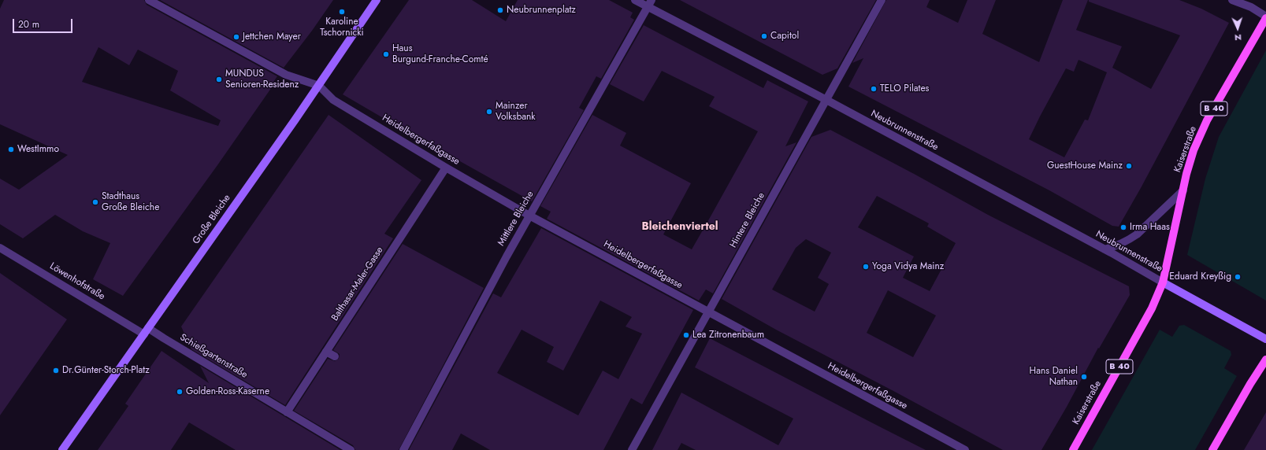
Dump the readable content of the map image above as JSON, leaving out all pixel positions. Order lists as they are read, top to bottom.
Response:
{
  "streets": {
    "main road": ["B 40", "Kaiserstraße", "Große Bleiche"],
    "street": [
      "Neubrunnenstraße",
      "Heidelbergerfaßgasse",
      "Mittlere Bleiche",
      "Hintere Bleiche",
      "Löwenhofstraße",
      "Balthasar-Maler-Gasse",
      "Schießgartenstraße"
    ]
  },
  "crossings": [
    ["Neubrunnenstraße", "Kaiserstraße"],
    ["Neubrunnenstraße", "Mittlere Bleiche"],
    ["Neubrunnenstraße", "Hintere Bleiche"],
    ["Heidelbergerfaßgasse", "Mittlere Bleiche"],
    ["Heidelbergerfaßgasse", "Große Bleiche"],
    ["Heidelbergerfaßgasse", "Hintere Bleiche"],
    ["Heidelbergerfaßgasse", "Balthasar-Maler-Gasse"],
    ["Große Bleiche", "Löwenhofstraße"],
    ["Große Bleiche", "Schießgartenstraße"],
    ["Löwenhofstraße", "Schießgartenstraße"],
    ["Balthasar-Maler-Gasse", "Schießgartenstraße"]
  ],
  "districts": ["Bleichenviertel"],
  "places": [
    "Neubrunnenplatz",
    "Karoline Tschornicki",
    "Capitol",
    "Jettchen Mayer",
    "Haus Burgund-Franche-Comté",
    "MUNDUS Senioren-Residenz",
    "TELO Pilates",
    "Mainzer Volksbank",
    "WestImmo",
    "GuestHouse Mainz",
    "Stadthaus Große Bleiche",
    "Irma Haas",
    "Yoga Vidya Mainz",
    "Eduard Kreyßig",
    "Lea Zitronenbaum",
    "Dr.Günter-Storch-Platz",
    "Hans Daniel Nathan",
    "Golden-Ross-Kaserne"
  ],
  "scale_bar": "20 m",
  "north": "bottom"
}
